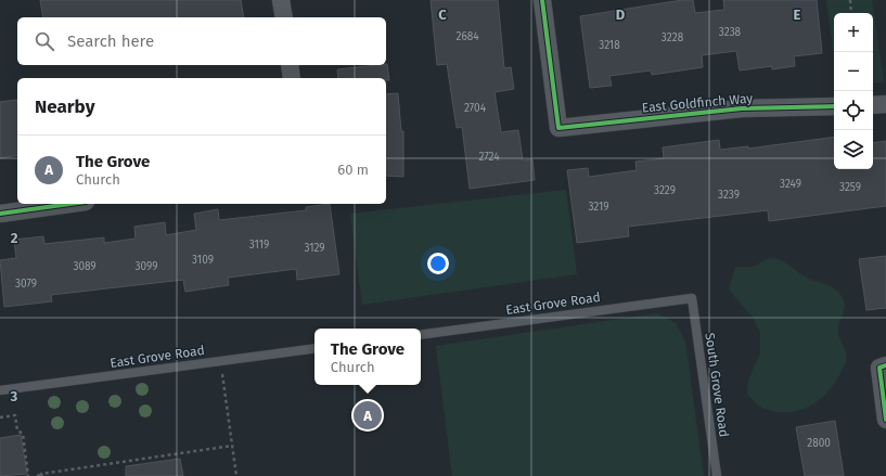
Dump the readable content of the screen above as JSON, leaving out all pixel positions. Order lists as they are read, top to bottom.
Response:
{
  "streets": {
    "street": ["East Goldfinch Way"],
    "lane": ["East Grove Road", "South Grove Road"]
  },
  "crossings": [
    ["East Grove Road", "South Grove Road"]
  ],
  "house_numbers": [
    "3238",
    "2684",
    "3228",
    "3218",
    "2704",
    "2724",
    "3249",
    "3259",
    "3229",
    "3239",
    "3219",
    "3119",
    "3129",
    "3109",
    "3089",
    "3099",
    "3079",
    "2800"
  ],
  "page": {
    "map_buttons": ["+", "−"],
    "search": "Search here",
    "heading": "Nearby",
    "list": [
      {
        "mark": "A",
        "name": "The Grove",
        "note": "Church",
        "value": "60 m"
      }
    ],
    "popup": ["The Grove", "Church"],
    "pins": "A"
  },
  "grid": {
    "columns": ["C", "D", "E"],
    "rows": ["2", "3"]
  }
}
